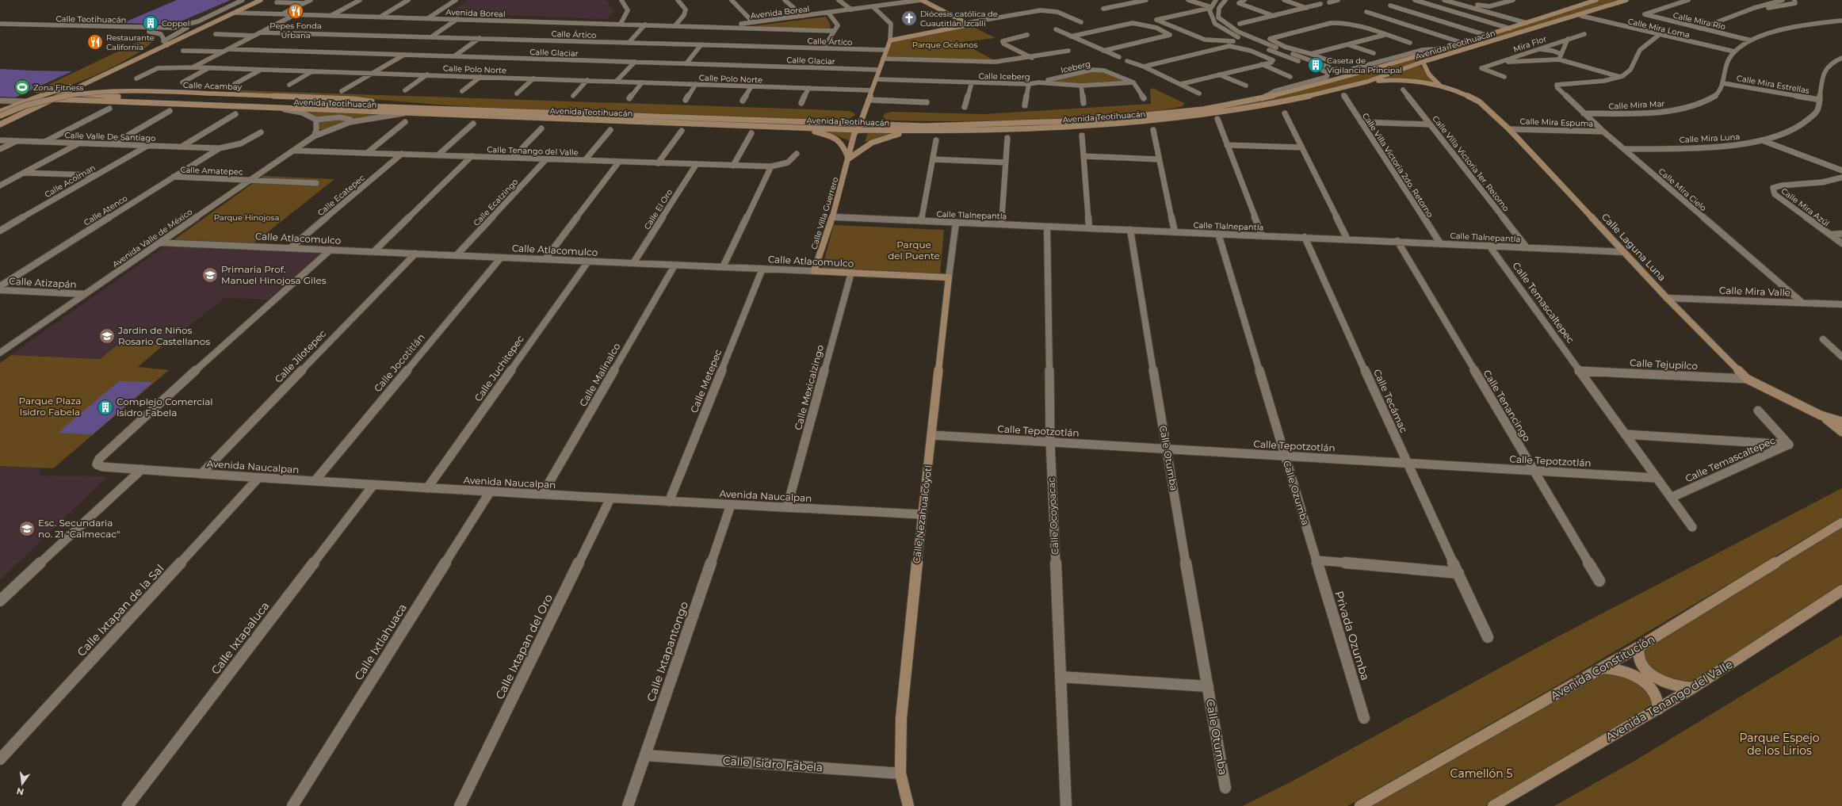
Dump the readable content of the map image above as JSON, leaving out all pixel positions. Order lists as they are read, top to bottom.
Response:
{
  "streets": {
    "main road": [
      "Avenida Teotihuacán",
      "Calle Acambay",
      "Calle Villa Guerrero",
      "Calle Atlacomulco",
      "Calle Laguna Luna",
      "Calle Nezahualcóyotl",
      "Avenida Constitución",
      "Avenida Tenango del Valle"
    ],
    "street": [
      "Avenida Boreal",
      "Calle Teotihuacán",
      "Calle Mira Río",
      "Calle Mira Loma",
      "Calle Ártico",
      "Mira Flor",
      "Calle Glaciar",
      "Iceberg",
      "Calle Polo Norte",
      "Calle Iceberg",
      "Calle Mira Estrellas",
      "Calle Mira Mar",
      "Calle Mira Espuma",
      "Calle Valle De Santiago",
      "Calle Mira Luna",
      "Calle Tenango del Valle",
      "Calle Villa Victoria 1er. Retorno",
      "Calle Villa Victoria 2do. Retorno",
      "Calle Amatepec",
      "Calle Acolman",
      "Calle Mira Cielo",
      "Calle Ecatepec",
      "Calle Ecatzingo",
      "Calle Mira Azúl",
      "Calle El Oro",
      "Calle Atenco",
      "Calle Tlalnepantla",
      "Avenida Valle de México",
      "Calle Atizapán",
      "Calle Mira Valle",
      "Calle Temascaltepec",
      "Calle Jilotepec",
      "Calle Jocotitlán",
      "Calle Tejupilco",
      "Calle Juchitepec",
      "Calle Malinalco",
      "Calle Metepec",
      "Calle Mexicalzingo",
      "Calle Tecámac",
      "Calle Tenancingo",
      "Calle Tepotzotlán",
      "Calle Otumba",
      "Avenida Naucalpan",
      "Calle Ozumba",
      "Calle Ocoyoacac",
      "Calle Ixtapan de la Sal",
      "Privada Ozumba",
      "Calle Ixtapaluca",
      "Calle Ixtlahuaca",
      "Calle Ixtapan del Oro",
      "Calle Ixtapantongo",
      "Calle Isidro Fabela"
    ]
  },
  "crossings": [
    ["Calle Mira Río", "Calle Mira Mar"],
    ["Calle Mira Loma", "Avenida Teotihuacán"],
    ["Calle Mira Loma", "Calle Mira Mar"],
    ["Calle Ártico", "Calle Villa Guerrero"],
    ["Avenida Teotihuacán", "Calle Acambay"],
    ["Avenida Teotihuacán", "Calle Villa Guerrero"],
    ["Avenida Teotihuacán", "Avenida Valle de México"],
    ["Avenida Teotihuacán", "Calle Laguna Luna"],
    ["Calle Glaciar", "Calle Villa Guerrero"],
    ["Iceberg", "Calle Iceberg"],
    ["Calle Polo Norte", "Calle Villa Guerrero"],
    ["Calle Iceberg", "Calle Villa Guerrero"],
    ["Calle Mira Estrellas", "Calle Mira Mar"],
    ["Calle Mira Estrellas", "Calle Mira Luna"],
    ["Calle Mira Mar", "Calle Mira Cielo"],
    ["Calle Mira Espuma", "Calle Mira Cielo"],
    ["Calle Mira Espuma", "Calle Laguna Luna"],
    ["Calle Valle De Santiago", "Calle Acolman"],
    ["Calle Valle De Santiago", "Calle Atenco"],
    ["Calle Mira Luna", "Calle Mira Cielo"],
    ["Calle Tenango del Valle", "Calle Ecatepec"],
    ["Calle Tenango del Valle", "Calle Ecatzingo"],
    ["Calle Tenango del Valle", "Calle El Oro"],
    ["Calle Tenango del Valle", "Avenida Valle de México"],
    ["Calle Villa Victoria 1er. Retorno", "Calle Tlalnepantla"],
    ["Calle Villa Victoria 2do. Retorno", "Calle Tlalnepantla"],
    ["Calle Amatepec", "Calle Atenco"],
    ["Calle Amatepec", "Avenida Valle de México"],
    ["Calle Mira Cielo", "Calle Mira Valle"],
    ["Calle Ecatepec", "Calle Atlacomulco"],
    ["Calle Ecatzingo", "Calle Atlacomulco"],
    ["Calle El Oro", "Calle Atlacomulco"],
    ["Calle Villa Guerrero", "Calle Tlalnepantla"],
    ["Calle Villa Guerrero", "Calle Atlacomulco"],
    ["Calle Tlalnepantla", "Calle Laguna Luna"],
    ["Calle Tlalnepantla", "Calle Temascaltepec"],
    ["Calle Tlalnepantla", "Calle Tecámac"],
    ["Calle Tlalnepantla", "Calle Tenancingo"],
    ["Calle Tlalnepantla", "Calle Otumba"],
    ["Calle Tlalnepantla", "Calle Ozumba"],
    ["Calle Tlalnepantla", "Calle Nezahualcóyotl"],
    ["Calle Tlalnepantla", "Calle Ocoyoacac"],
    ["Avenida Valle de México", "Calle Atlacomulco"],
    ["Avenida Valle de México", "Calle Atizapán"],
    ["Calle Atlacomulco", "Calle Jilotepec"],
    ["Calle Atlacomulco", "Calle Jocotitlán"],
    ["Calle Atlacomulco", "Calle Juchitepec"],
    ["Calle Atlacomulco", "Calle Malinalco"],
    ["Calle Atlacomulco", "Calle Metepec"],
    ["Calle Atlacomulco", "Calle Mexicalzingo"],
    ["Calle Atlacomulco", "Avenida Naucalpan"],
    ["Calle Atlacomulco", "Calle Nezahualcóyotl"],
    ["Calle Laguna Luna", "Calle Mira Valle"],
    ["Calle Laguna Luna", "Calle Tejupilco"],
    ["Calle Temascaltepec", "Calle Tejupilco"],
    ["Calle Temascaltepec", "Calle Tepotzotlán"],
    ["Calle Jilotepec", "Avenida Naucalpan"],
    ["Calle Jocotitlán", "Avenida Naucalpan"],
    ["Calle Juchitepec", "Avenida Naucalpan"],
    ["Calle Malinalco", "Avenida Naucalpan"],
    ["Calle Metepec", "Avenida Naucalpan"],
    ["Calle Mexicalzingo", "Avenida Naucalpan"],
    ["Calle Tecámac", "Calle Tepotzotlán"],
    ["Calle Tenancingo", "Calle Tepotzotlán"],
    ["Calle Tepotzotlán", "Calle Otumba"],
    ["Calle Tepotzotlán", "Calle Ozumba"],
    ["Calle Tepotzotlán", "Calle Nezahualcóyotl"],
    ["Calle Tepotzotlán", "Calle Ocoyoacac"],
    ["Calle Otumba", "Calle Ocoyoacac"],
    ["Avenida Naucalpan", "Calle Nezahualcóyotl"],
    ["Avenida Naucalpan", "Calle Ixtapan de la Sal"],
    ["Avenida Naucalpan", "Calle Ixtapaluca"],
    ["Avenida Naucalpan", "Calle Ixtlahuaca"],
    ["Avenida Naucalpan", "Calle Ixtapan del Oro"],
    ["Avenida Naucalpan", "Calle Ixtapantongo"],
    ["Calle Ozumba", "Privada Ozumba"],
    ["Calle Nezahualcóyotl", "Calle Isidro Fabela"],
    ["Calle Ixtapantongo", "Calle Isidro Fabela"]
  ],
  "parks": [
    "Parque Océanos",
    "Parque Hinojosa",
    "Parque del Puente",
    "Parque Plaza Isidro Fabela",
    "Parque Espejo de los Lirios",
    "Camellón 5"
  ],
  "places": {
    "restaurant": ["Pepes Fonda Urbana", "Restaurante California"],
    "church": ["Diócesis católica de Cuautitlán Izcalli"],
    "building": ["Coppel", "Caseta de Vigilancia Principal", "Complejo Comercial Isidro Fabela"],
    "sports": ["Zona Fitness"],
    "school or university": ["Primaria Prof. Manuel Hinojosa Giles", "Jardin de Niños Rosario Castellanos", "Esc. Secundaria no. 21 \"Calmecac\""]
  },
  "north": "bottom"
}
